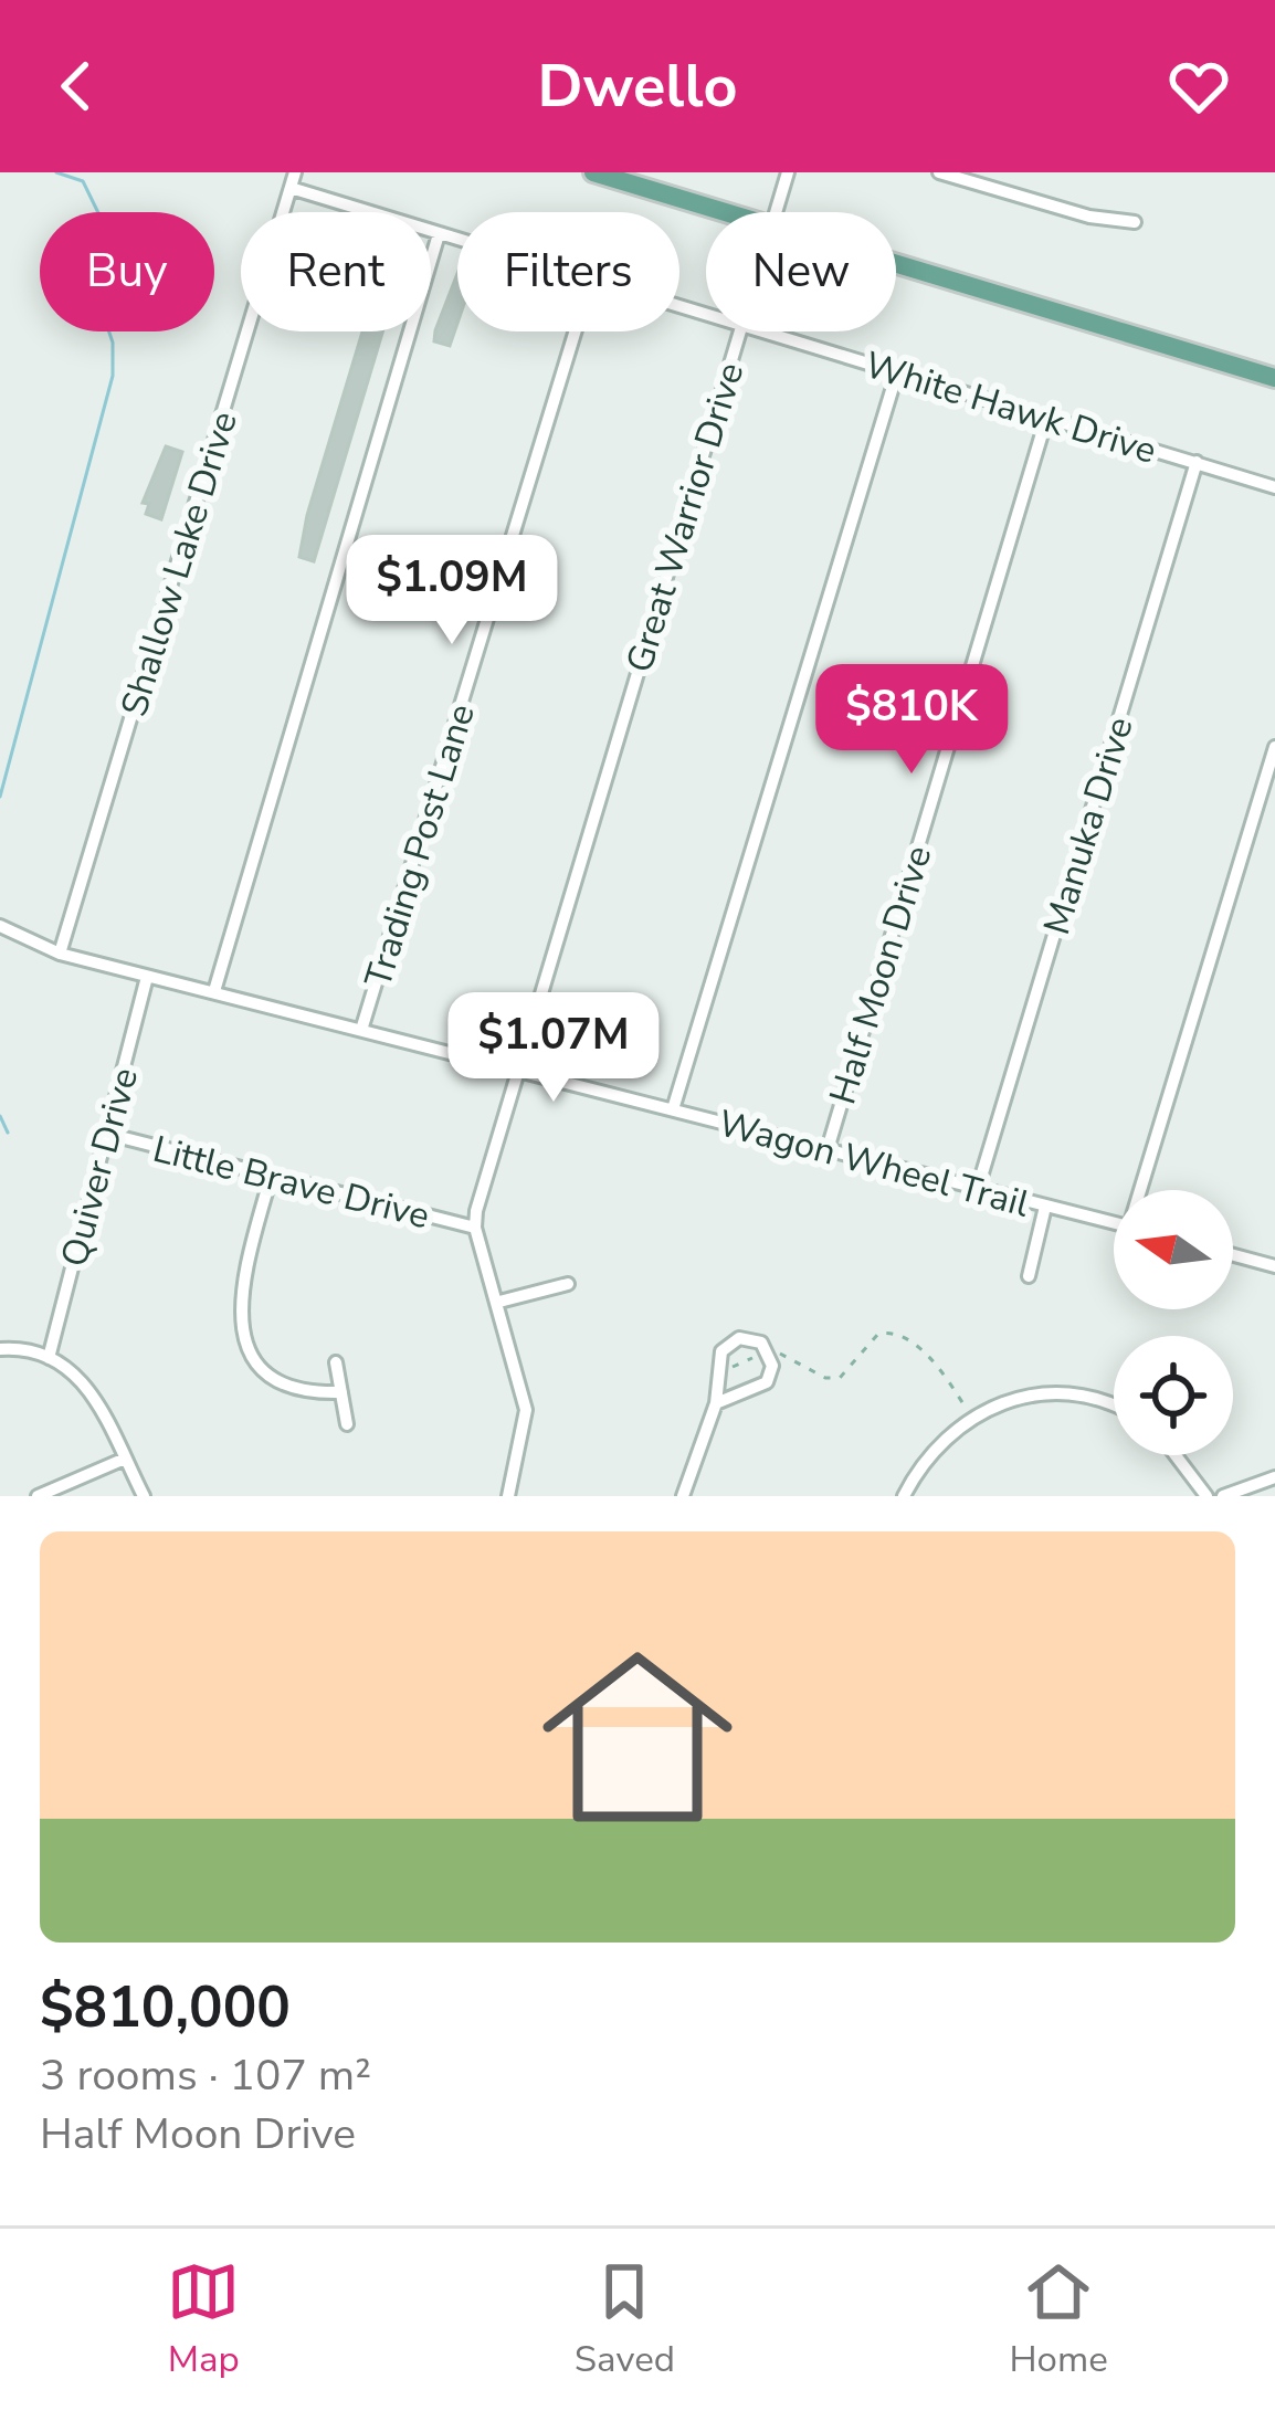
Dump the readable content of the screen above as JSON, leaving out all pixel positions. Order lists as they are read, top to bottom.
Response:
{
  "streets": {
    "street": [
      "White Hawk Drive",
      "Great Warrior Drive",
      "Shallow Lake Drive",
      "Manuka Drive",
      "Trading Post Lane",
      "Half Moon Drive",
      "Wagon Wheel Trail",
      "Quiver Drive",
      "Little Brave Drive"
    ]
  },
  "crossings": [
    ["White Hawk Drive", "Shallow Lake Drive"],
    ["White Hawk Drive", "Manuka Drive"],
    ["White Hawk Drive", "Half Moon Drive"],
    ["Great Warrior Drive", "Wagon Wheel Trail"],
    ["Great Warrior Drive", "Little Brave Drive"],
    ["Shallow Lake Drive", "Wagon Wheel Trail"],
    ["Manuka Drive", "Wagon Wheel Trail"],
    ["Trading Post Lane", "Wagon Wheel Trail"],
    ["Half Moon Drive", "Wagon Wheel Trail"],
    ["Wagon Wheel Trail", "Quiver Drive"],
    ["Quiver Drive", "Little Brave Drive"]
  ],
  "north": "left",
  "page": {
    "header": "Dwello",
    "chip": [
      "Buy",
      "Rent",
      "Filters",
      "New"
    ],
    "price": ["$1.09M", "$810K", "$1.07M"],
    "list": [
      {
        "name": "$810,000",
        "note": "3 rooms · 107 m² · Half Moon Drive"
      }
    ],
    "tabs": ["Map", "Saved", "Home"]
  }
}
